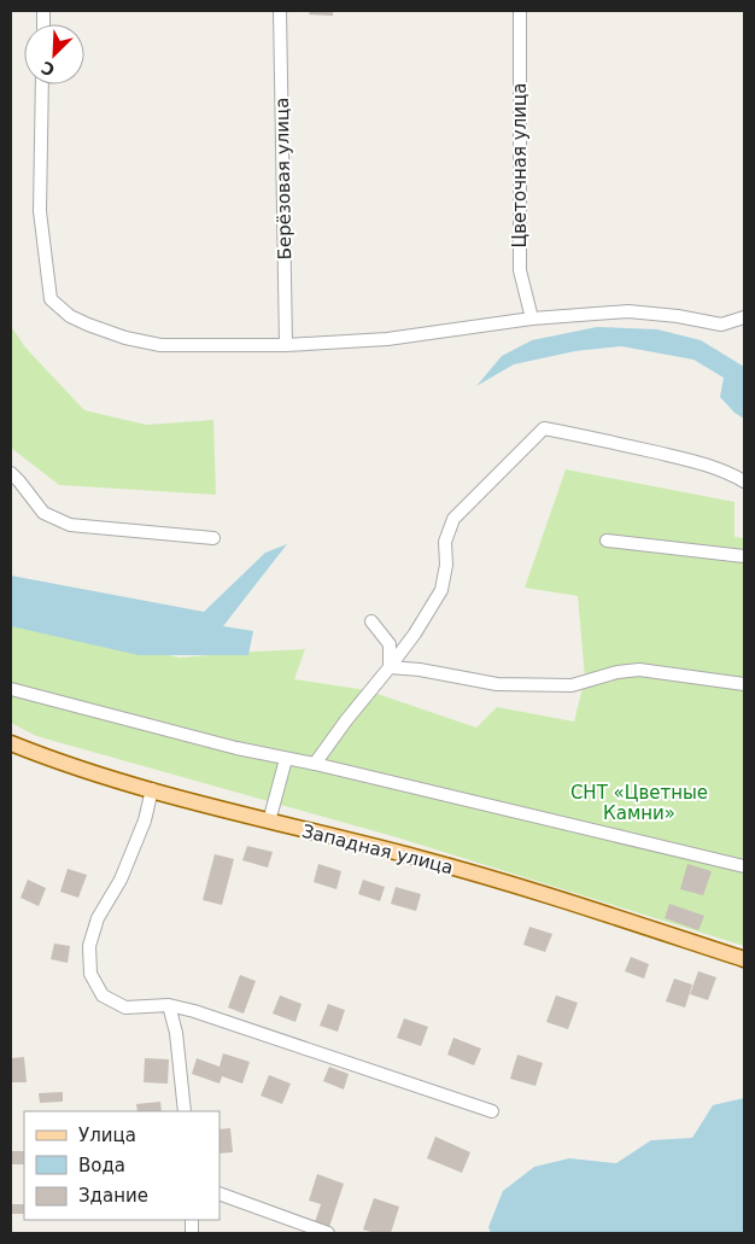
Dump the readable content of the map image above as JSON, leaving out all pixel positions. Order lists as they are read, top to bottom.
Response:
{
  "streets": {
    "main road": ["Западная улица"],
    "street": ["Цветочная улица", "Берёзовая улица"]
  },
  "parks": ["СНТ «Цветные Камни»"],
  "legend": ["Улица", "Вода", "Здание"],
  "north": "bottom left"
}
